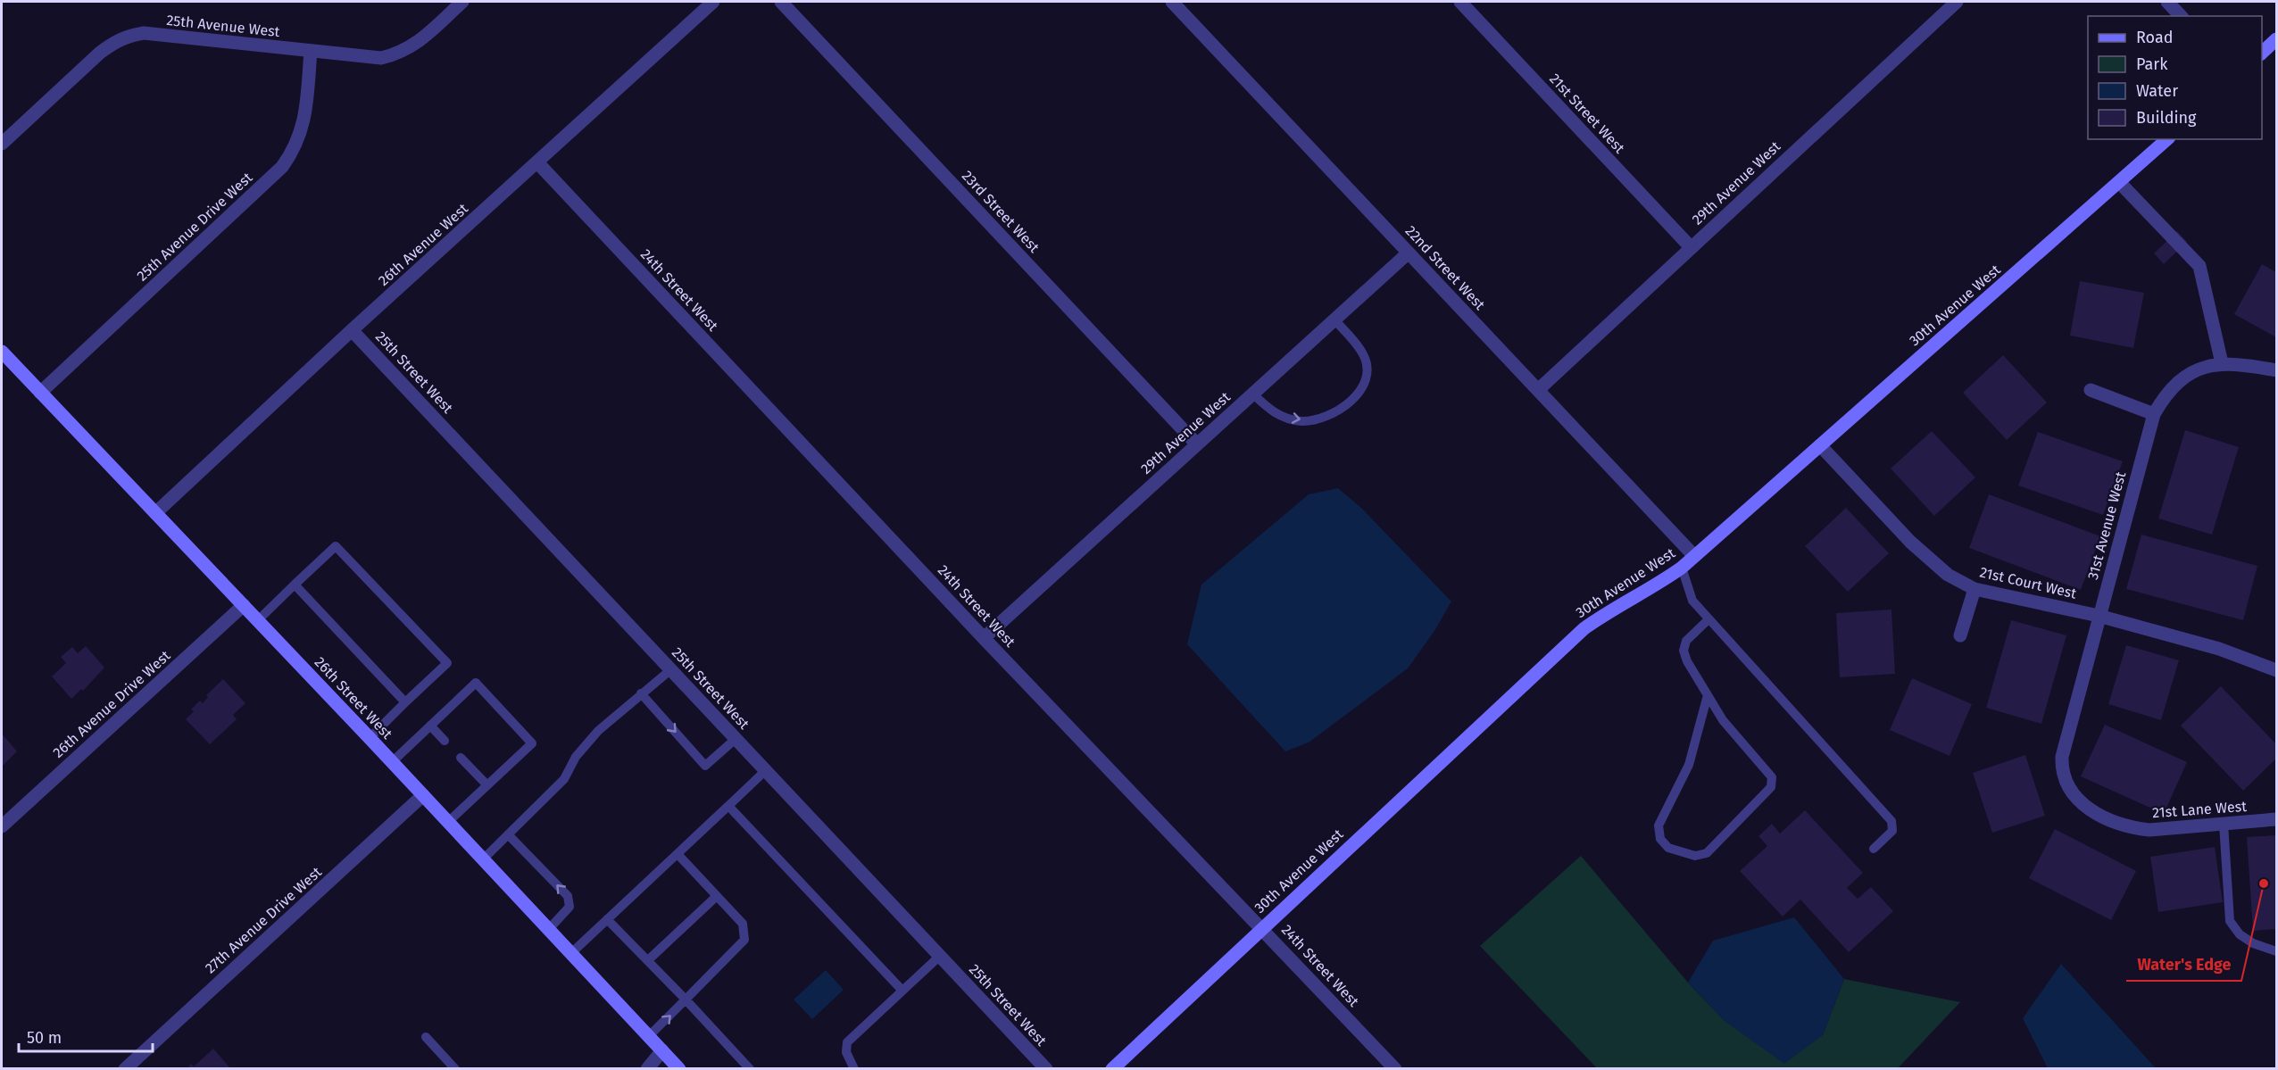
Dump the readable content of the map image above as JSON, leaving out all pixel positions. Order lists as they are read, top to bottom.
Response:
{
  "streets": {
    "street": [
      "25th Avenue West",
      "21st Street West",
      "29th Avenue West",
      "23rd Street West",
      "25th Avenue Drive West",
      "26th Avenue West",
      "22nd Street West",
      "24th Street West",
      "30th Avenue West",
      "25th Street West",
      "31st Avenue West",
      "21st Court West",
      "26th Street West",
      "26th Avenue Drive West",
      "21st Lane West",
      "27th Avenue Drive West"
    ]
  },
  "crossings": [
    ["25th Avenue West", "25th Avenue Drive West"],
    ["21st Street West", "29th Avenue West"],
    ["29th Avenue West", "23rd Street West"],
    ["29th Avenue West", "22nd Street West"],
    ["29th Avenue West", "24th Street West"],
    ["25th Avenue Drive West", "26th Street West"],
    ["26th Avenue West", "24th Street West"],
    ["26th Avenue West", "25th Street West"],
    ["26th Avenue West", "26th Street West"],
    ["22nd Street West", "30th Avenue West"],
    ["24th Street West", "30th Avenue West"],
    ["30th Avenue West", "21st Court West"],
    ["31st Avenue West", "21st Court West"],
    ["31st Avenue West", "21st Lane West"],
    ["26th Street West", "26th Avenue Drive West"],
    ["26th Street West", "27th Avenue Drive West"]
  ],
  "places": ["Water's Edge"],
  "legend": [
    "Road",
    "Park",
    "Water",
    "Building"
  ],
  "scale_bar": "50 m"
}
